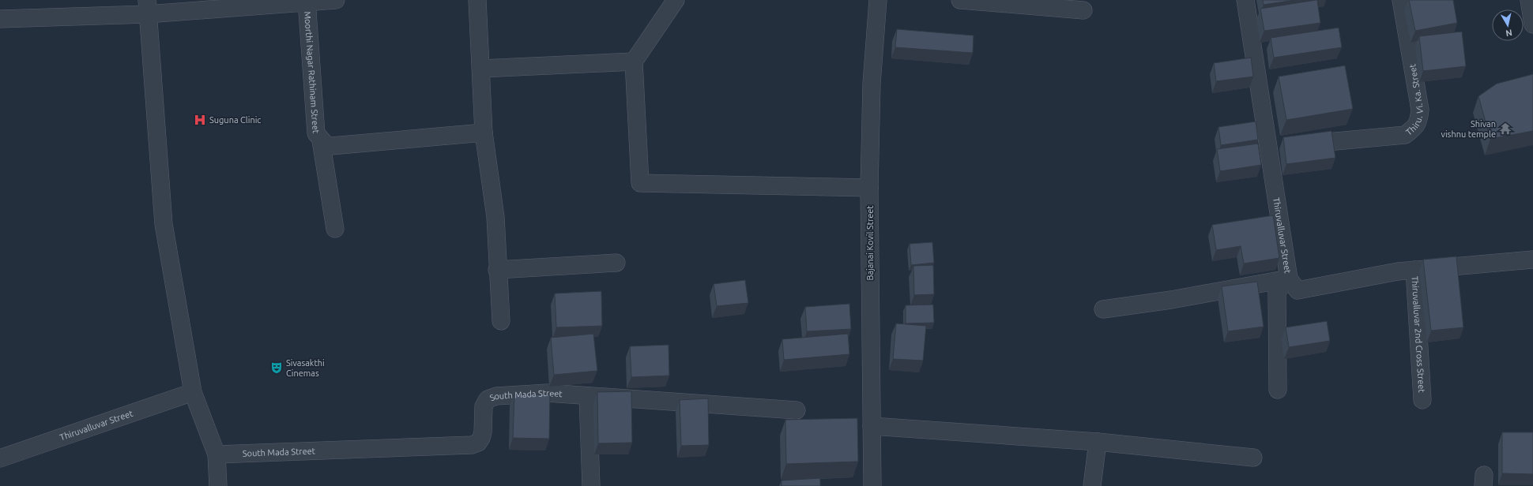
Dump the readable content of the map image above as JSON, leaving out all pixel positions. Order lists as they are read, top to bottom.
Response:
{
  "streets": {
    "street": [
      "Moorthi Nagar Rathinam Street",
      "Thiru. Vi. Ka. Street",
      "Thiruvalluvar Street",
      "Bajanai Kovil Street",
      "Thiruvalluvar 2nd Cross Street",
      "South Mada Street"
    ]
  },
  "crossings": [
    ["Thiru. Vi. Ka. Street", "Thiruvalluvar Street"],
    ["Thiruvalluvar Street", "Thiruvalluvar 2nd Cross Street"]
  ],
  "places": {
    "hospital": ["Suguna Clinic"],
    "temple": ["Shivan vishnu temple"],
    "theatre": ["Sivasakthi Cinemas"]
  },
  "north": "bottom"
}
